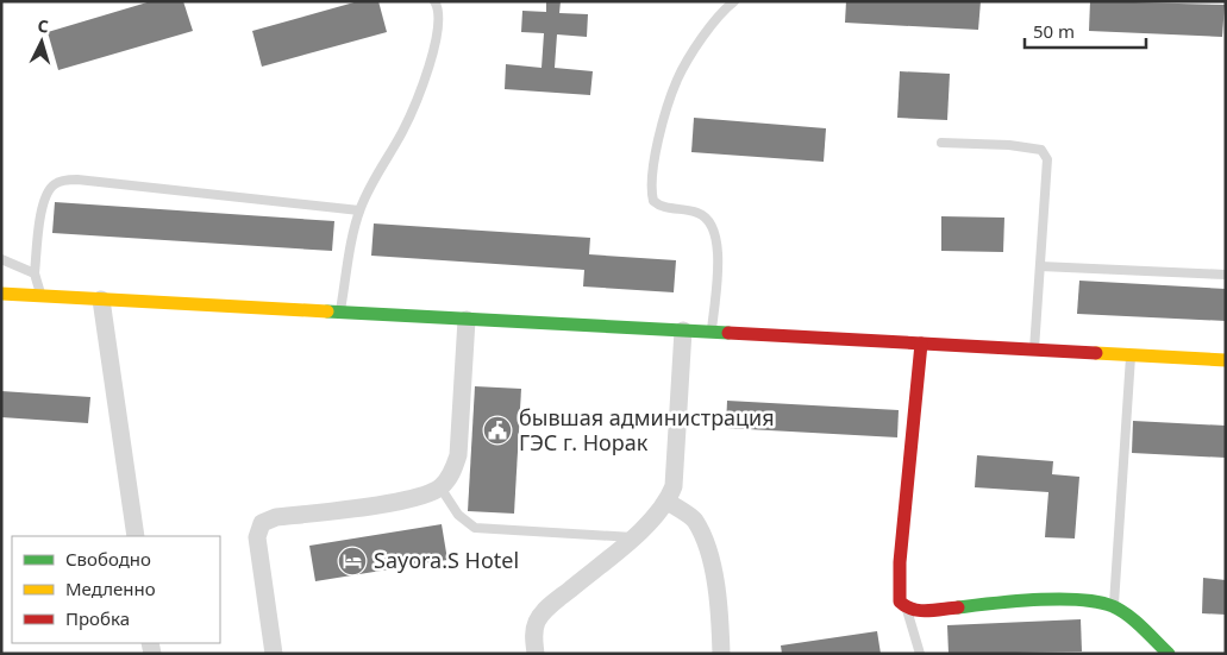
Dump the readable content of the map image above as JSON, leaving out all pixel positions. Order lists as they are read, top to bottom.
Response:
{
  "places": {
    "public building": ["бывшая администрация ГЭС г. Норак"],
    "hotel": ["Sayora.S Hotel"]
  },
  "legend": ["Свободно", "Медленно", "Пробка"],
  "scale_bar": "50 m",
  "north": "top"
}
